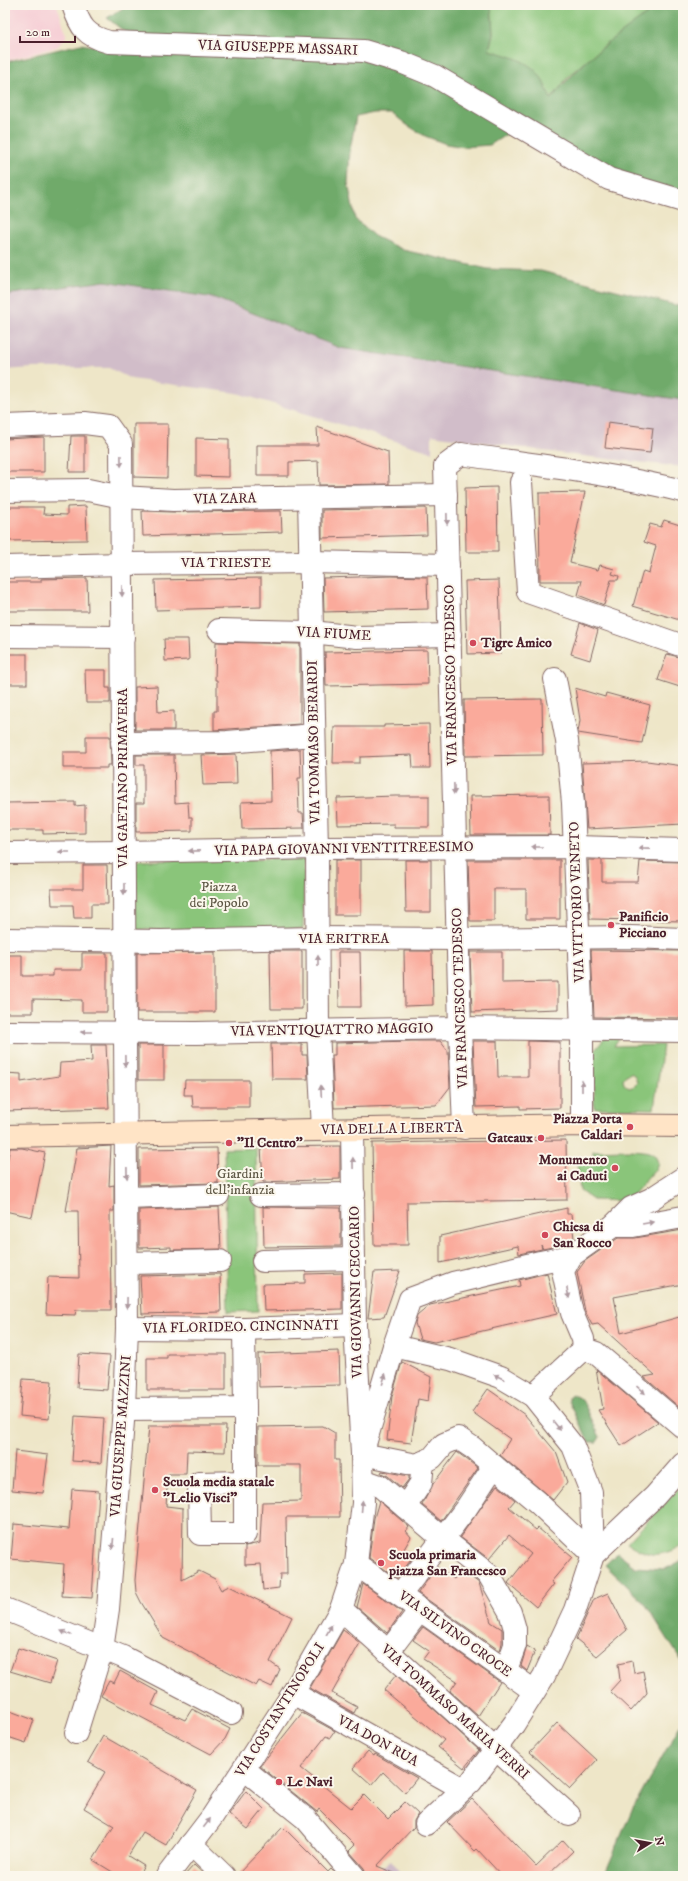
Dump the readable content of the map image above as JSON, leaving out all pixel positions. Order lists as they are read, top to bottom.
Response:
{
  "streets": {
    "main road": ["VIA DELLA LIBERTÀ"],
    "street": [
      "VIA GIUSEPPE MASSARI",
      "VIA ZARA",
      "VIA TRIESTE",
      "VIA FIUME",
      "VIA FRANCESCO TEDESCO",
      "VIA TOMMASO BERARDI",
      "VIA GAETANO PRIMAVERA",
      "VIA PAPA GIOVANNI VENTITREESIMO",
      "VIA VITTORIO VENETO",
      "VIA ERITREA",
      "VIA VENTIQUATTRO MAGGIO",
      "VIA GIOVANNI CECCARIO",
      "VIA FLORIDEO. CINCINNATI",
      "VIA GIUSEPPE MAZZINI",
      "VIA SILVINO CROCE",
      "VIA COSTANTINOPOLI",
      "VIA TOMMASO MARIA VERRI",
      "VIA DON RUA"
    ]
  },
  "crossings": [
    ["VIA ZARA", "VIA FRANCESCO TEDESCO"],
    ["VIA ZARA", "VIA TOMMASO BERARDI"],
    ["VIA ZARA", "VIA GAETANO PRIMAVERA"],
    ["VIA TRIESTE", "VIA FRANCESCO TEDESCO"],
    ["VIA TRIESTE", "VIA TOMMASO BERARDI"],
    ["VIA TRIESTE", "VIA GAETANO PRIMAVERA"],
    ["VIA FIUME", "VIA FRANCESCO TEDESCO"],
    ["VIA FIUME", "VIA TOMMASO BERARDI"],
    ["VIA FRANCESCO TEDESCO", "VIA PAPA GIOVANNI VENTITREESIMO"],
    ["VIA FRANCESCO TEDESCO", "VIA ERITREA"],
    ["VIA FRANCESCO TEDESCO", "VIA VENTIQUATTRO MAGGIO"],
    ["VIA FRANCESCO TEDESCO", "VIA DELLA LIBERTÀ"],
    ["VIA TOMMASO BERARDI", "VIA PAPA GIOVANNI VENTITREESIMO"],
    ["VIA TOMMASO BERARDI", "VIA ERITREA"],
    ["VIA TOMMASO BERARDI", "VIA VENTIQUATTRO MAGGIO"],
    ["VIA TOMMASO BERARDI", "VIA DELLA LIBERTÀ"],
    ["VIA GAETANO PRIMAVERA", "VIA PAPA GIOVANNI VENTITREESIMO"],
    ["VIA GAETANO PRIMAVERA", "VIA ERITREA"],
    ["VIA GAETANO PRIMAVERA", "VIA VENTIQUATTRO MAGGIO"],
    ["VIA GAETANO PRIMAVERA", "VIA DELLA LIBERTÀ"],
    ["VIA GAETANO PRIMAVERA", "VIA GIUSEPPE MAZZINI"],
    ["VIA PAPA GIOVANNI VENTITREESIMO", "VIA VITTORIO VENETO"],
    ["VIA VITTORIO VENETO", "VIA ERITREA"],
    ["VIA VITTORIO VENETO", "VIA VENTIQUATTRO MAGGIO"],
    ["VIA VITTORIO VENETO", "VIA DELLA LIBERTÀ"],
    ["VIA DELLA LIBERTÀ", "VIA GIOVANNI CECCARIO"],
    ["VIA DELLA LIBERTÀ", "VIA GIUSEPPE MAZZINI"],
    ["VIA GIOVANNI CECCARIO", "VIA FLORIDEO. CINCINNATI"],
    ["VIA GIOVANNI CECCARIO", "VIA COSTANTINOPOLI"],
    ["VIA FLORIDEO. CINCINNATI", "VIA GIUSEPPE MAZZINI"],
    ["VIA SILVINO CROCE", "VIA COSTANTINOPOLI"],
    ["VIA COSTANTINOPOLI", "VIA TOMMASO MARIA VERRI"],
    ["VIA COSTANTINOPOLI", "VIA DON RUA"]
  ],
  "one_way": ["VIA GAETANO PRIMAVERA", "VIA GIUSEPPE MAZZINI"],
  "parks": ["Piazza dei Popolo", "Giardini dell'infanzia"],
  "places": [
    "Tigre Amico",
    "Panificio Picciano",
    "Piazza Porta Caldari",
    "Gateaux",
    "\"Il Centro\"",
    "Monumento ai Caduti",
    "Chiesa di San Rocco",
    "Scuola media statale \"Lelio Visci\"",
    "Scuola primaria piazza San Francesco",
    "Le Navi"
  ],
  "scale_bar": "20 m",
  "north": "right"
}
